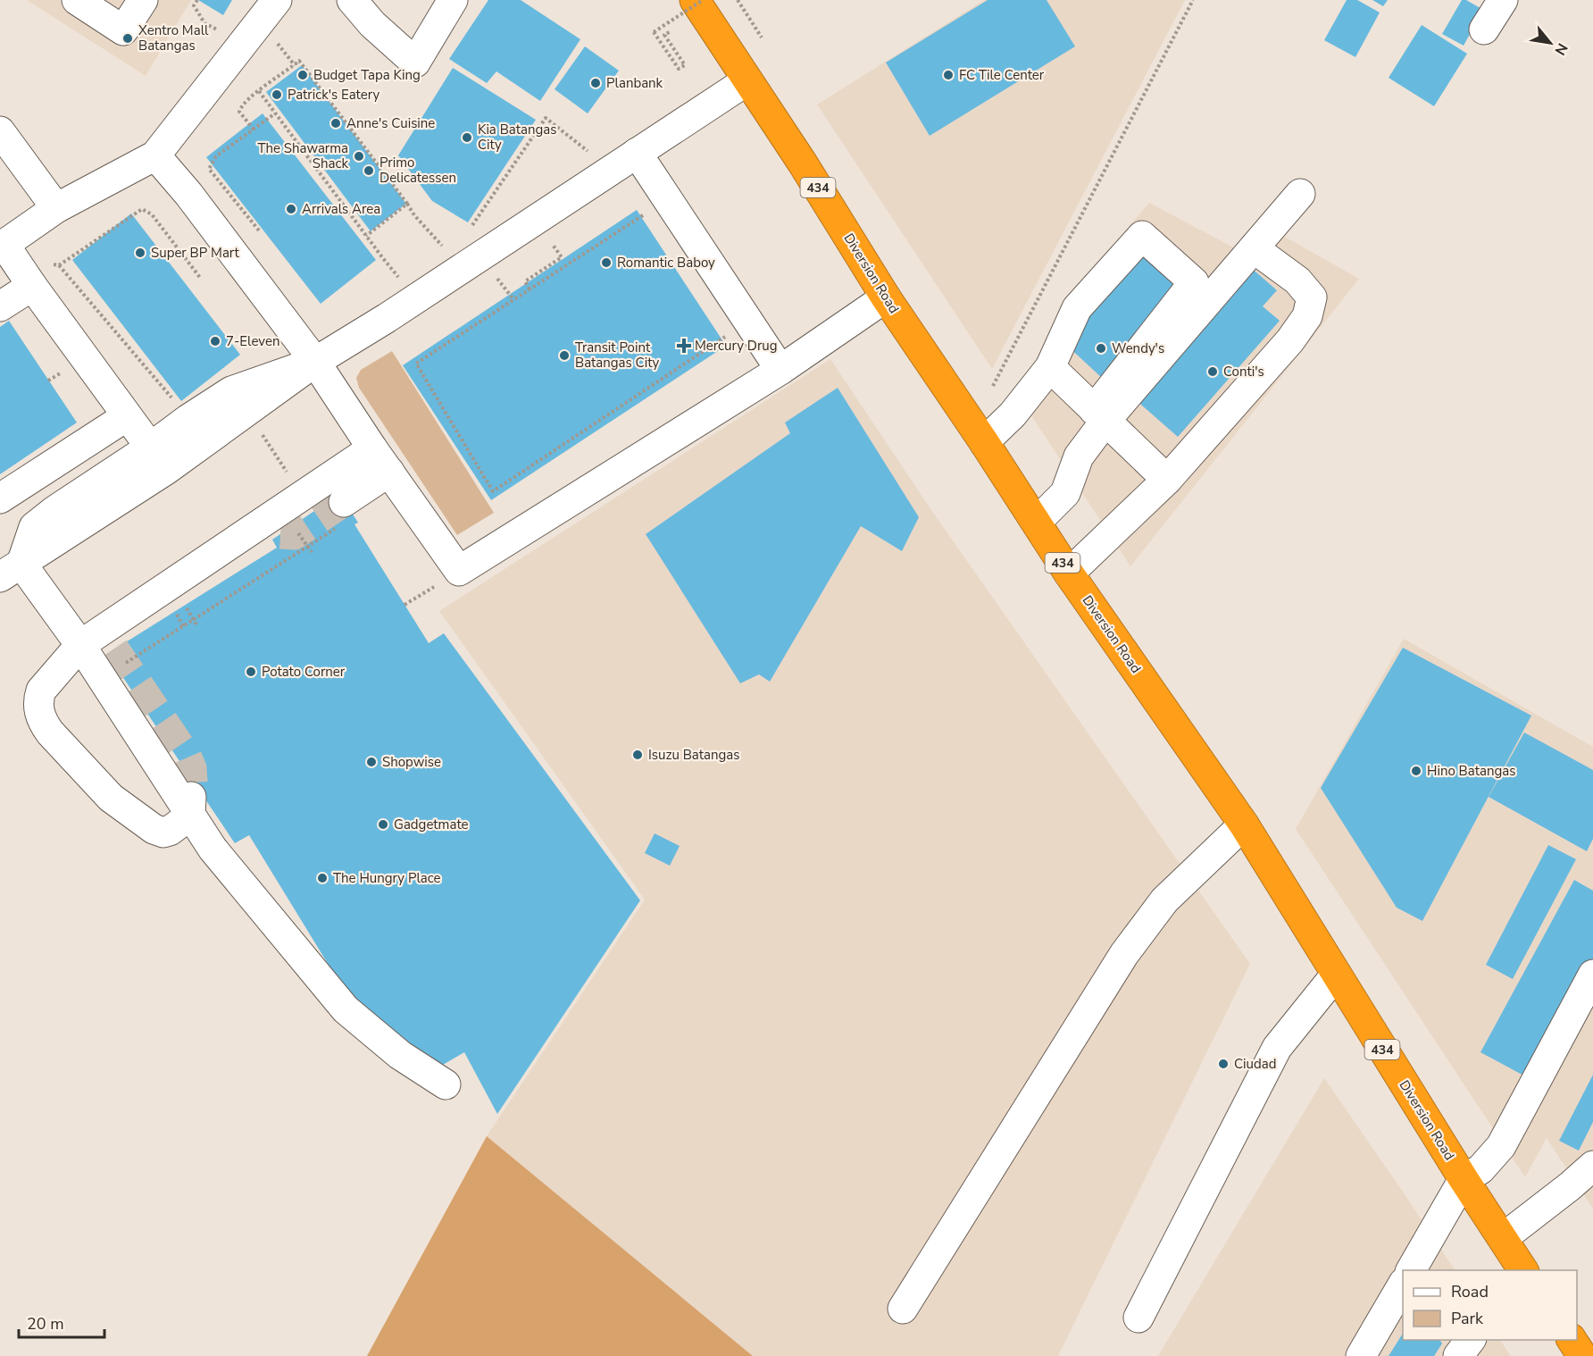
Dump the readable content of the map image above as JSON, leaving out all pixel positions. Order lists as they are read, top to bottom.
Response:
{
  "streets": {
    "highway": ["434", "Diversion Road"]
  },
  "places": {
    "other": [
      "Xentro Mall Batangas",
      "Budget Tapa King",
      "FC Tile Center",
      "Planbank",
      "Patrick's Eatery",
      "Anne's Cuisine",
      "Kia Batangas City",
      "The Shawarma Shack",
      "Primo Delicatessen",
      "Arrivals Area",
      "Super BP Mart",
      "Romantic Baboy",
      "7-Eleven",
      "Wendy's",
      "Transit Point Batangas City",
      "Conti's",
      "Potato Corner",
      "Isuzu Batangas",
      "Shopwise",
      "Hino Batangas",
      "Gadgetmate",
      "The Hungry Place",
      "Ciudad"
    ],
    "health": ["Mercury Drug"]
  },
  "legend": ["Road", "Park"],
  "scale_bar": "20 m",
  "north": "bottom right"
}
